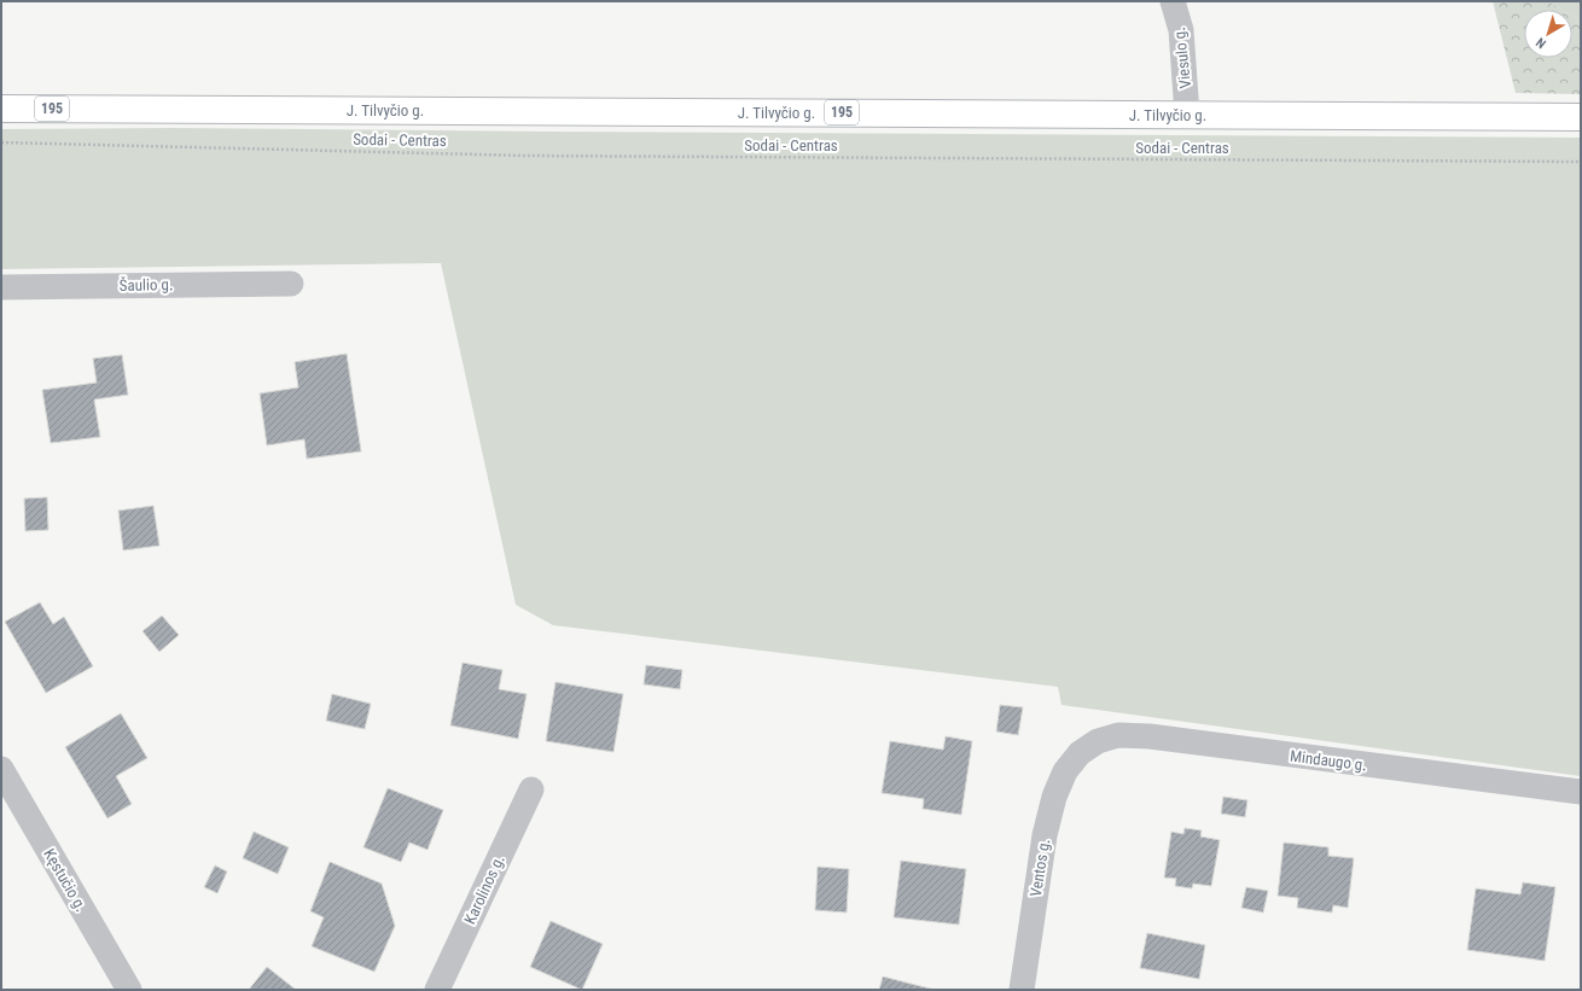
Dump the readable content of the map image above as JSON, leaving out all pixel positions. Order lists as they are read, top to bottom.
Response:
{
  "streets": {
    "main road": ["195", "J. Tilvyčio g."],
    "street": [
      "Viesulo g.",
      "Šaulio g.",
      "Mindaugo g.",
      "Ventos g.",
      "Kęstučio g.",
      "Karolinos g."
    ],
    "path": ["Sodai - Centras"]
  },
  "crossings": [
    ["Viesulo g.", "J. Tilvyčio g."],
    ["Mindaugo g.", "Ventos g."]
  ],
  "north": "bottom left"
}
